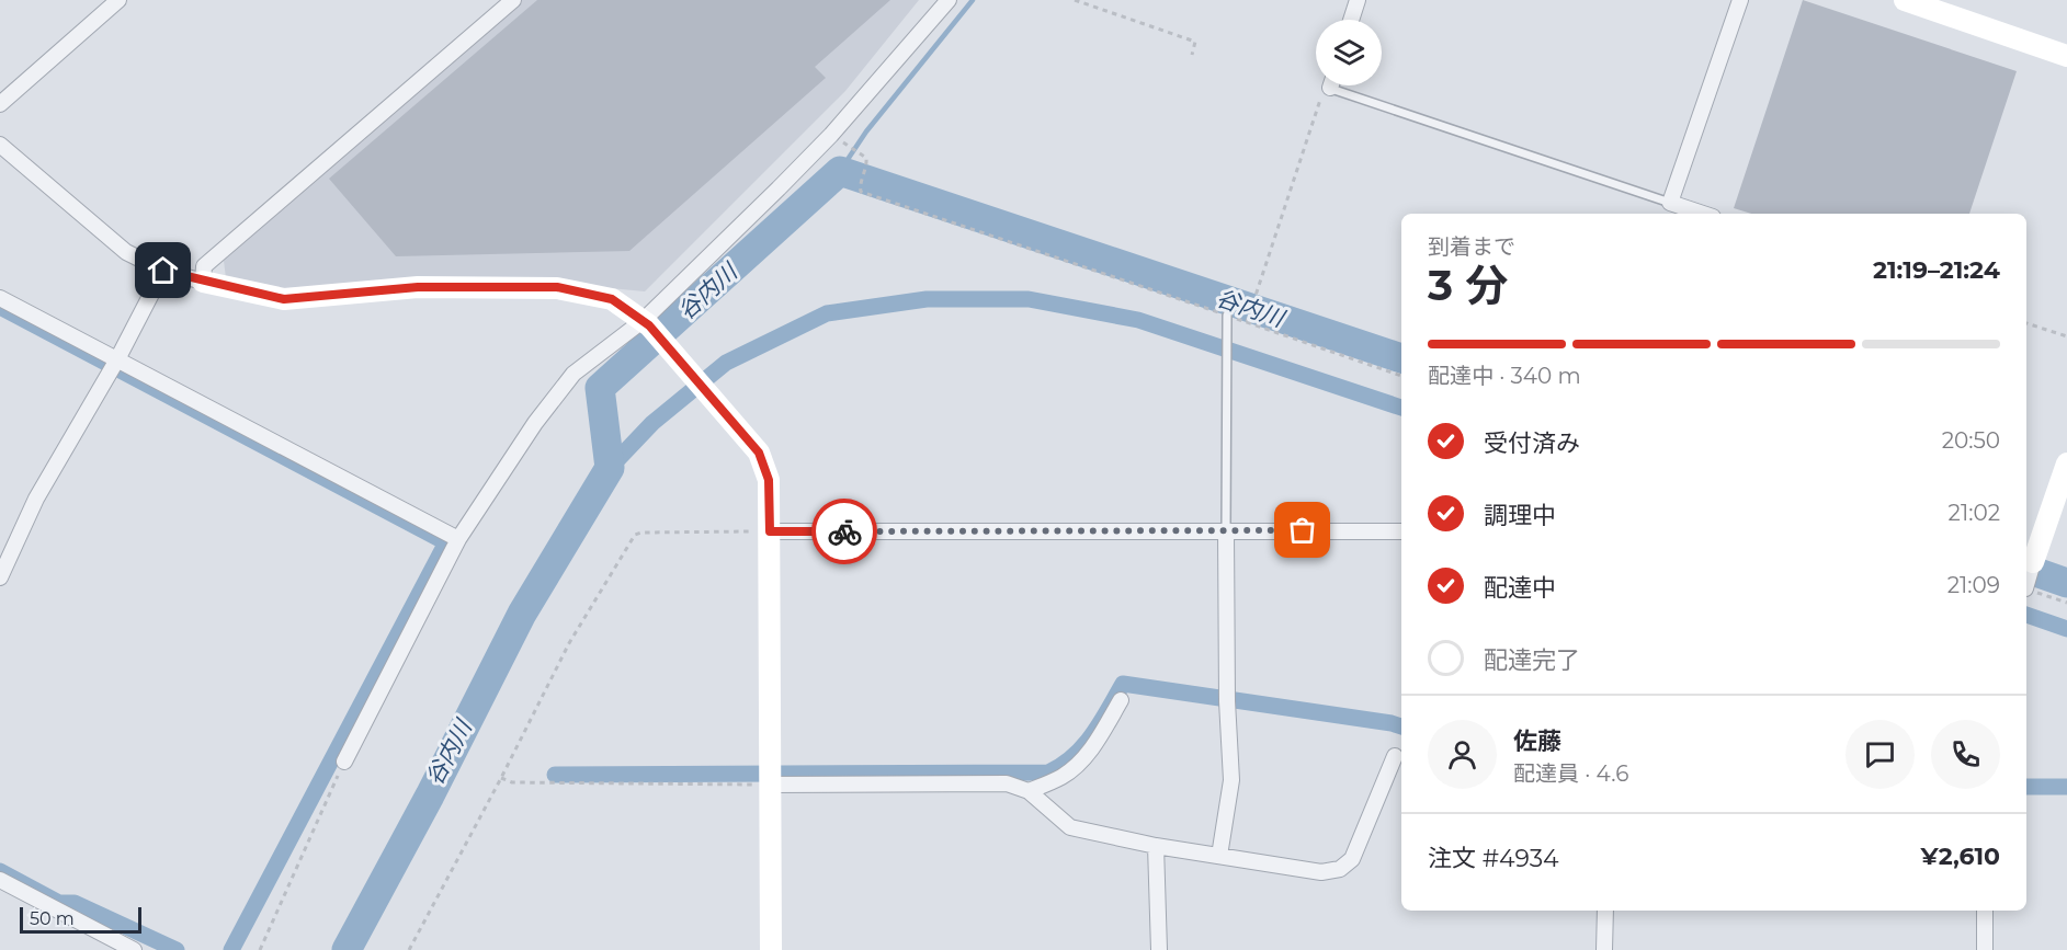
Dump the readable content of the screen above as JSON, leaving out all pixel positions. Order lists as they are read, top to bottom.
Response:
{
  "water": ["谷内川"],
  "scale_bar": "50 m",
  "page": {
    "heading": ["3 分", "到着まで", "21:19–21:24"],
    "panel": [
      "佐藤",
      "配達員 · 4.6",
      "注文 #4934",
      "¥2,610"
    ],
    "bar": "配達中 · 340 m",
    "list": [
      ["受付済み", "20:50"],
      ["調理中", "21:02"],
      ["配達中", "21:09"],
      "配達完了"
    ],
    "scale": "50 m"
  }
}
